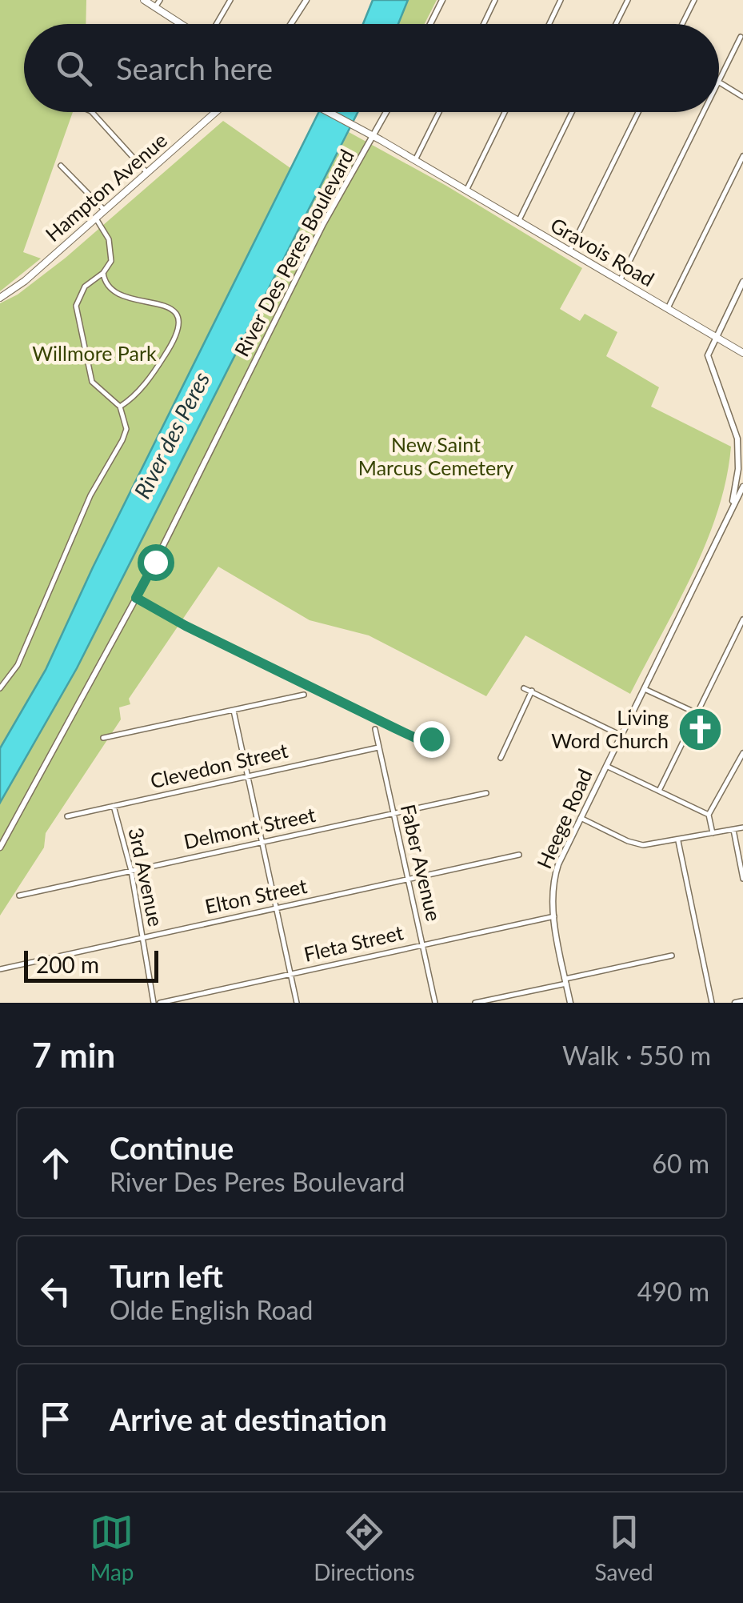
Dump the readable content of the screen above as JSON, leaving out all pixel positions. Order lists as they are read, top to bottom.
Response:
{
  "streets": {
    "main road": [
      "Hampton Avenue",
      "Gravois Road",
      "River Des Peres Boulevard",
      "Heege Road"
    ],
    "street": [
      "Clevedon Street",
      "Delmont Street",
      "Faber Avenue",
      "3rd Avenue",
      "Elton Street",
      "Fleta Street"
    ]
  },
  "crossings": [
    ["Gravois Road", "River Des Peres Boulevard"],
    ["Clevedon Street", "Faber Avenue"],
    ["Clevedon Street", "3rd Avenue"],
    ["Heege Road", "Fleta Street"],
    ["Delmont Street", "Faber Avenue"],
    ["Delmont Street", "3rd Avenue"],
    ["Faber Avenue", "Elton Street"],
    ["Faber Avenue", "Fleta Street"],
    ["3rd Avenue", "Elton Street"]
  ],
  "water": ["River des Peres"],
  "parks": ["Willmore Park", "New Saint Marcus Cemetery"],
  "places": {
    "church": ["Living Word Church"]
  },
  "scale_bar": "200 m",
  "page": {
    "search": "Search here",
    "scale": "200 m",
    "heading": ["7 min", "Walk · 550 m"],
    "list": [
      ["Continue", "River Des Peres Boulevard", "60 m"],
      ["Turn left", "Olde English Road", "490 m"],
      "Arrive at destination"
    ],
    "nav": ["Map", "Directions", "Saved"]
  }
}
